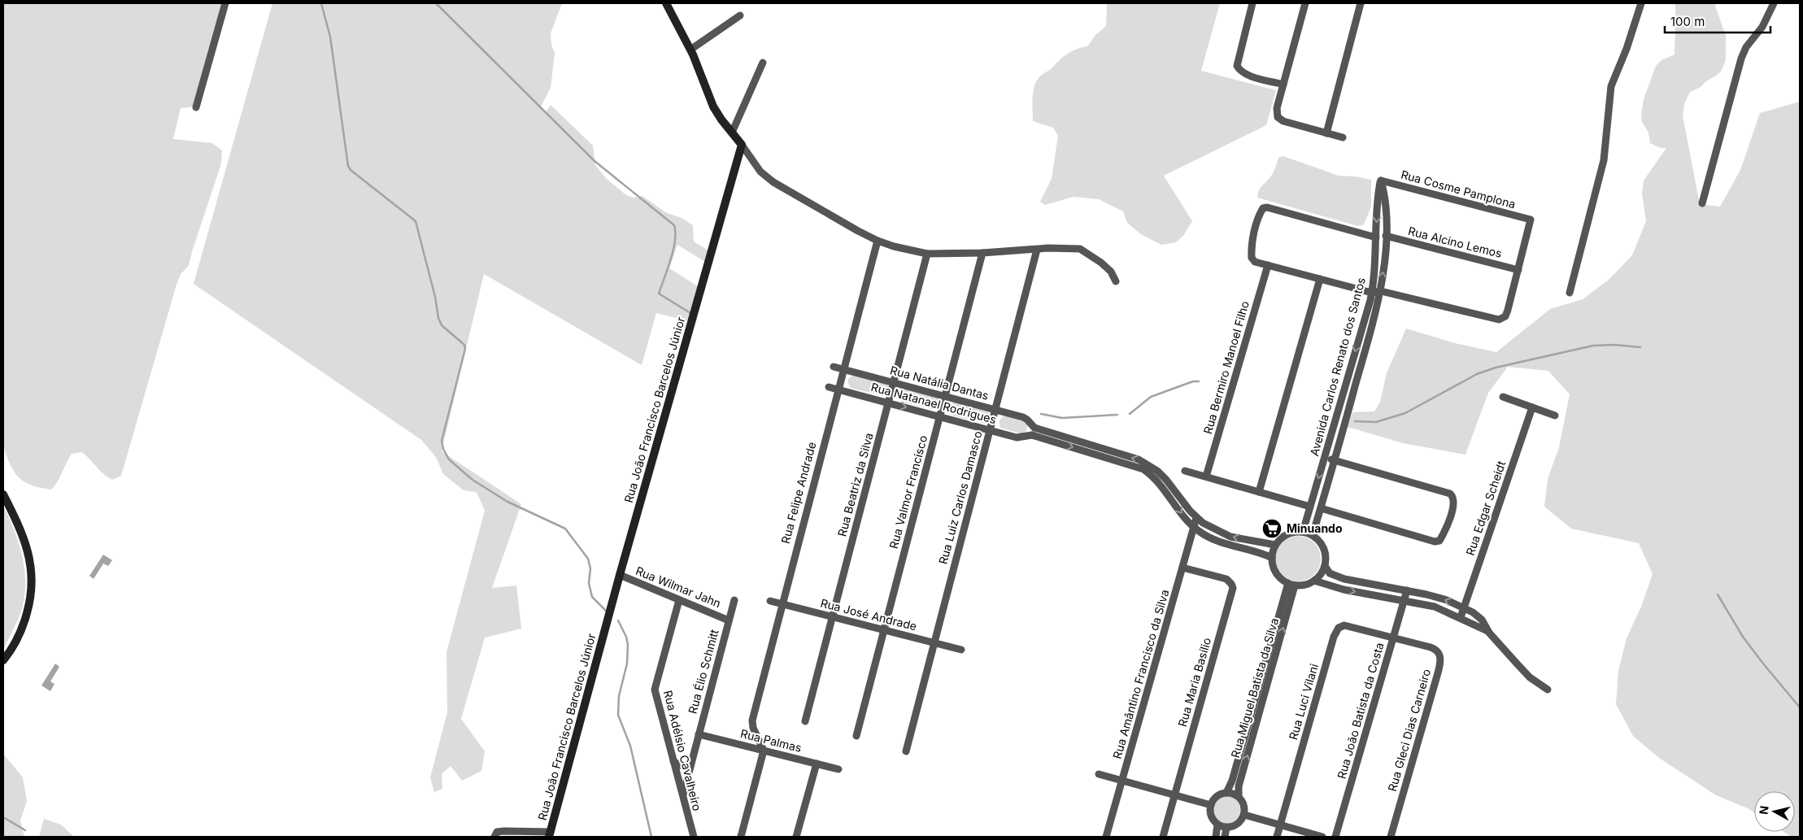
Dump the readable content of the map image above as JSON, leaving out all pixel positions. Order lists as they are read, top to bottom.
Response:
{
  "streets": {
    "street": [
      "Rua Cosme Pamplona",
      "Rua Alcino Lemos",
      "Avenida Carlos Renato dos Santos",
      "Rua Bermiro Manoel Filho",
      "Rua Natália Dantas",
      "Rua Natanael Rodrigues",
      "Rua João Francisco Barcelos Júnior",
      "Rua Beatriz da Silva",
      "Rua Valmor Francisco",
      "Rua Felipe Andrade",
      "Rua Luiz Carlos Damasco",
      "Rua Edgar Scheidt",
      "Rua Wilmar Jahn",
      "Rua José Andrade",
      "Rua Élio Schmitt",
      "Rua Amântino Francisco da Silva",
      "Rua Maria Basílio",
      "Rua Miguel Batista da Silva",
      "Rua Luci Vilani",
      "Rua João Batista da Costa",
      "Rua Gleci Dias Carneiro",
      "Rua Palmas",
      "Rua Adélsio Cavalheiro"
    ]
  },
  "crossings": [
    ["Rua Cosme Pamplona", "Rua Alcino Lemos"],
    ["Rua Cosme Pamplona", "Avenida Carlos Renato dos Santos"],
    ["Rua Alcino Lemos", "Avenida Carlos Renato dos Santos"],
    ["Avenida Carlos Renato dos Santos", "Rua Miguel Batista da Silva"],
    ["Rua Natália Dantas", "Rua Natanael Rodrigues"],
    ["Rua Natália Dantas", "Rua Beatriz da Silva"],
    ["Rua Natália Dantas", "Rua Valmor Francisco"],
    ["Rua Natália Dantas", "Rua Felipe Andrade"],
    ["Rua Natália Dantas", "Rua Luiz Carlos Damasco"],
    ["Rua Natanael Rodrigues", "Rua Beatriz da Silva"],
    ["Rua Natanael Rodrigues", "Rua Valmor Francisco"],
    ["Rua Natanael Rodrigues", "Rua Felipe Andrade"],
    ["Rua Natanael Rodrigues", "Rua Luiz Carlos Damasco"],
    ["Rua João Francisco Barcelos Júnior", "Rua Wilmar Jahn"],
    ["Rua Beatriz da Silva", "Rua José Andrade"],
    ["Rua Valmor Francisco", "Rua José Andrade"],
    ["Rua Felipe Andrade", "Rua José Andrade"],
    ["Rua Felipe Andrade", "Rua Palmas"],
    ["Rua Luiz Carlos Damasco", "Rua José Andrade"],
    ["Rua Wilmar Jahn", "Rua Élio Schmitt"],
    ["Rua Wilmar Jahn", "Rua Adélsio Cavalheiro"],
    ["Rua Élio Schmitt", "Rua Palmas"],
    ["Rua Élio Schmitt", "Rua Adélsio Cavalheiro"],
    ["Rua Amântino Francisco da Silva", "Rua Maria Basílio"],
    ["Rua Luci Vilani", "Rua João Batista da Costa"],
    ["Rua Luci Vilani", "Rua Gleci Dias Carneiro"],
    ["Rua João Batista da Costa", "Rua Gleci Dias Carneiro"]
  ],
  "places": {
    "supermarket": ["Minuando"]
  },
  "scale_bar": "100 m",
  "north": "left"
}
